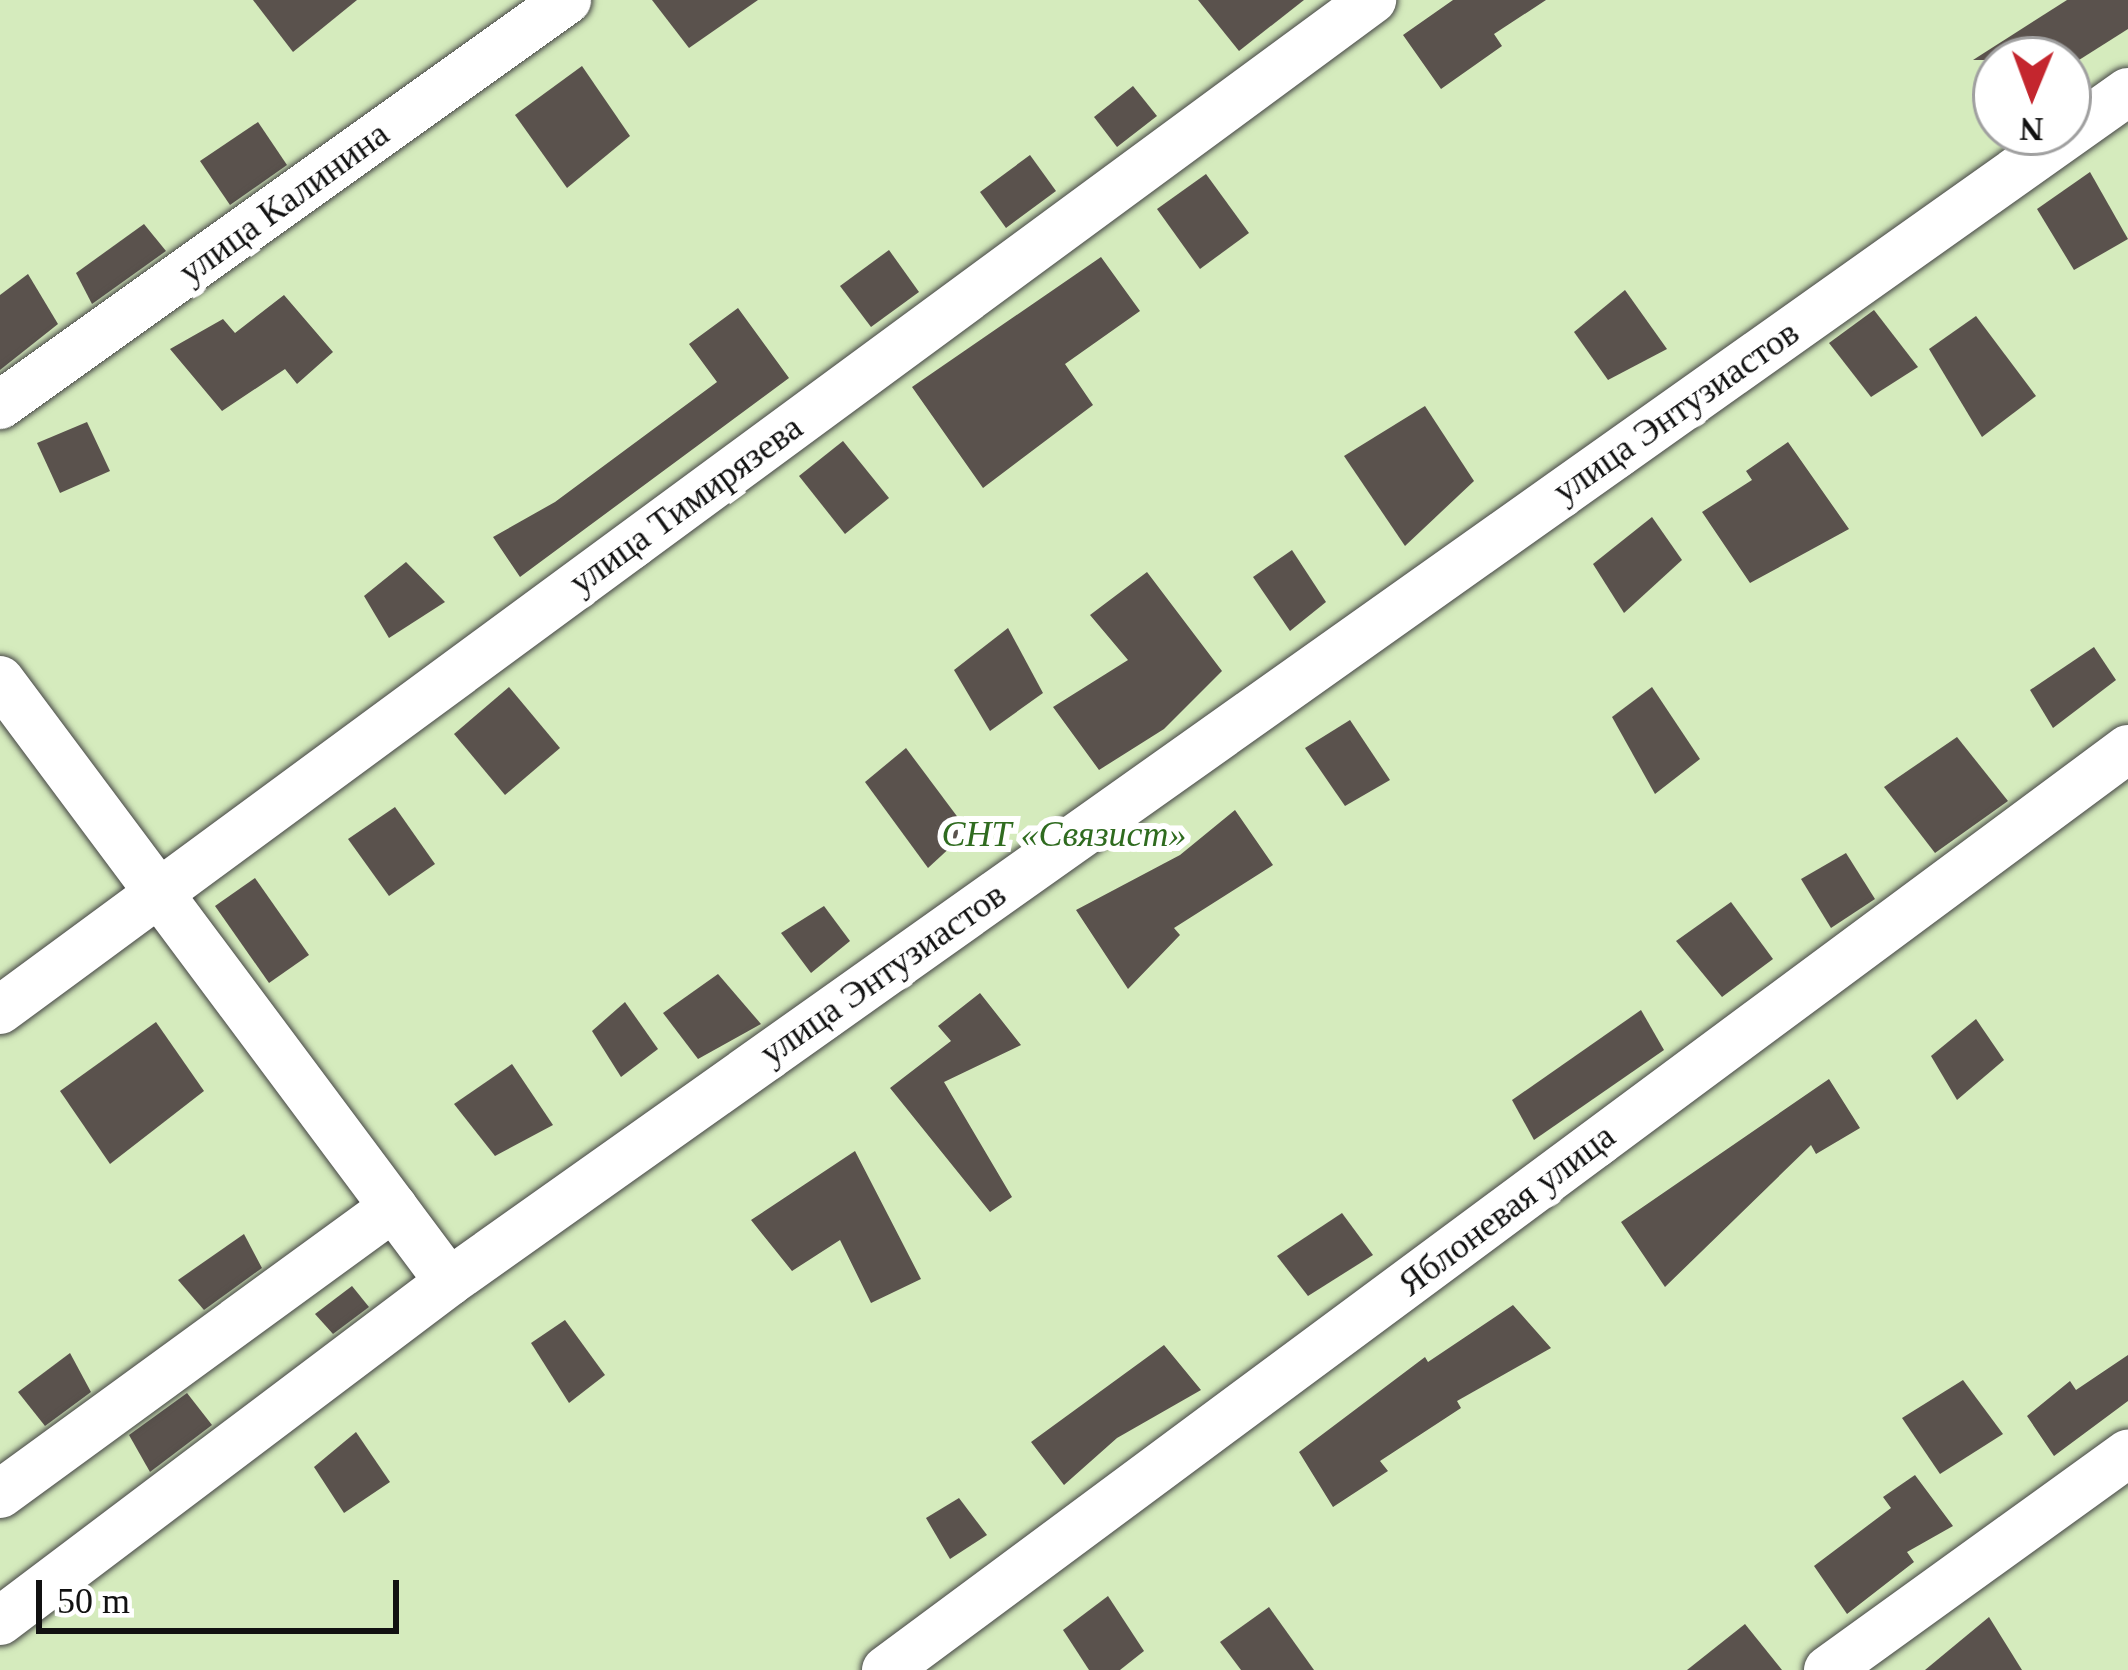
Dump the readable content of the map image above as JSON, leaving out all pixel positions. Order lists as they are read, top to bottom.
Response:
{
  "streets": {
    "street": [
      "улица Калинина",
      "улица Энтузиастов",
      "улица Тимирязева",
      "Яблоневая улица"
    ]
  },
  "parks": ["СНТ «Связист»"],
  "scale_bar": "50 m",
  "north": "bottom"
}
